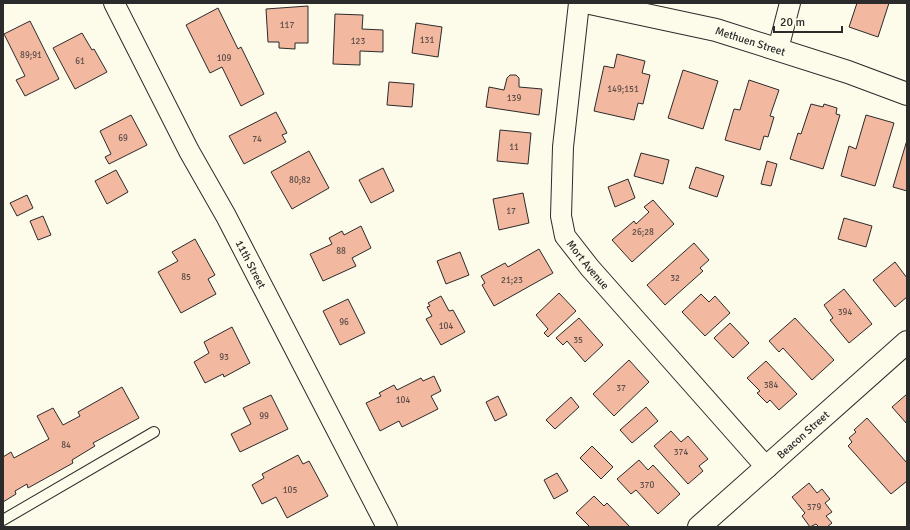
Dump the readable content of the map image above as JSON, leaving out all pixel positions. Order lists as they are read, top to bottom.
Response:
{
  "streets": {
    "street": [
      "Methuen Street",
      "Mort Avenue",
      "11th Street",
      "Beacon Street"
    ]
  },
  "crossings": [
    ["Mort Avenue", "Beacon Street"]
  ],
  "house_numbers": [
    "117",
    "131",
    "123",
    "89;91",
    "109",
    "61",
    "149;151",
    "139",
    "69",
    "74",
    "11",
    "80;82",
    "17",
    "26;28",
    "88",
    "85",
    "32",
    "21;23",
    "394",
    "96",
    "104",
    "35",
    "93",
    "384",
    "37",
    "104",
    "99",
    "84",
    "374",
    "370",
    "105",
    "379"
  ],
  "scale_bar": "20 m"
}
